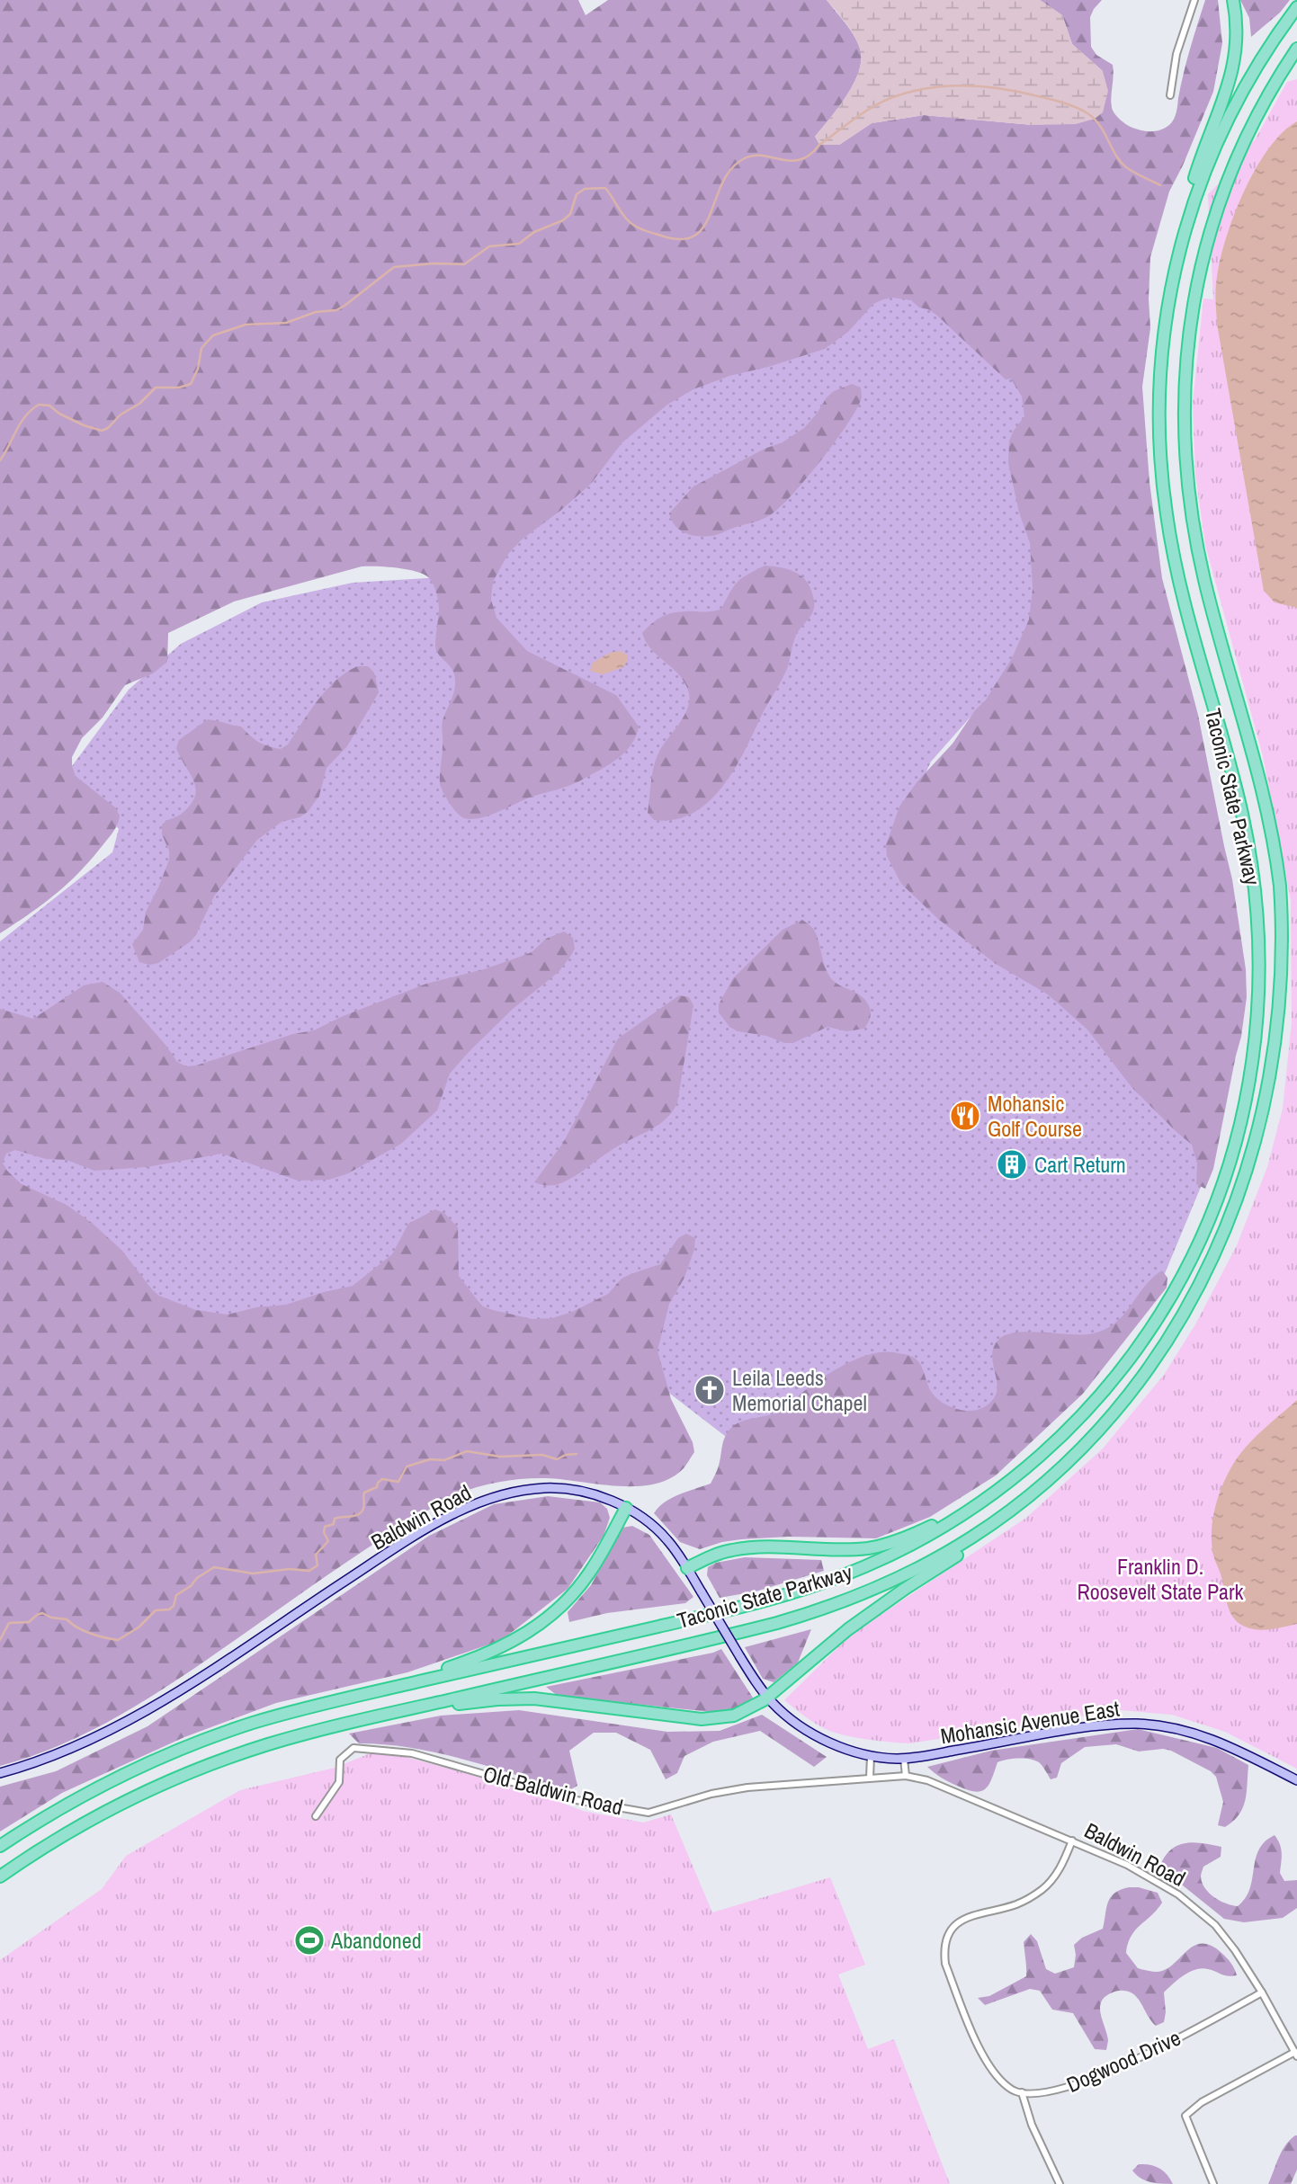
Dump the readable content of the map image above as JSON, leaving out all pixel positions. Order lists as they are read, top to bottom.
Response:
{
  "streets": {
    "highway": ["Taconic State Parkway"],
    "street": [
      "Baldwin Road",
      "Mohansic Avenue East",
      "Old Baldwin Road",
      "Dogwood Drive"
    ]
  },
  "crossings": [
    ["Baldwin Road", "Mohansic Avenue East"],
    ["Baldwin Road", "Old Baldwin Road"],
    ["Baldwin Road", "Dogwood Drive"]
  ],
  "parks": ["Franklin D. Roosevelt State Park"],
  "places": {
    "restaurant": ["Mohansic Golf Course"],
    "building": ["Cart Return"],
    "church": ["Leila Leeds Memorial Chapel"],
    "sports": ["Abandoned"]
  }
}
